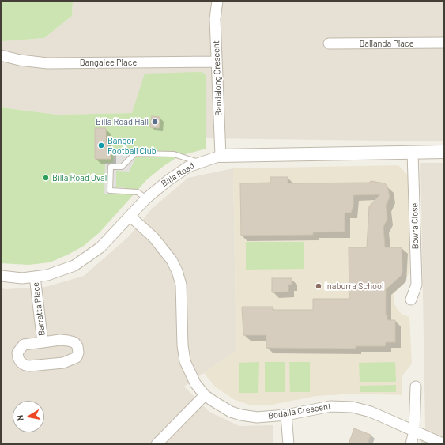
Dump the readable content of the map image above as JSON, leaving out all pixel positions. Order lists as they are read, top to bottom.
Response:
{
  "streets": {
    "street": [
      "Ballanda Place",
      "Bangalee Place",
      "Bandalong Crescent",
      "Billa Road",
      "Bowra Close",
      "Barratta Place",
      "Bodalla Crescent"
    ]
  },
  "crossings": [
    ["Bangalee Place", "Bandalong Crescent"],
    ["Bandalong Crescent", "Billa Road"],
    ["Billa Road", "Bowra Close"],
    ["Billa Road", "Barratta Place"],
    ["Billa Road", "Bodalla Crescent"]
  ],
  "places": [
    "Billa Road Hall",
    "Bangor Football Club",
    "Billa Road Oval",
    "Inaburra School"
  ],
  "north": "left"
}
